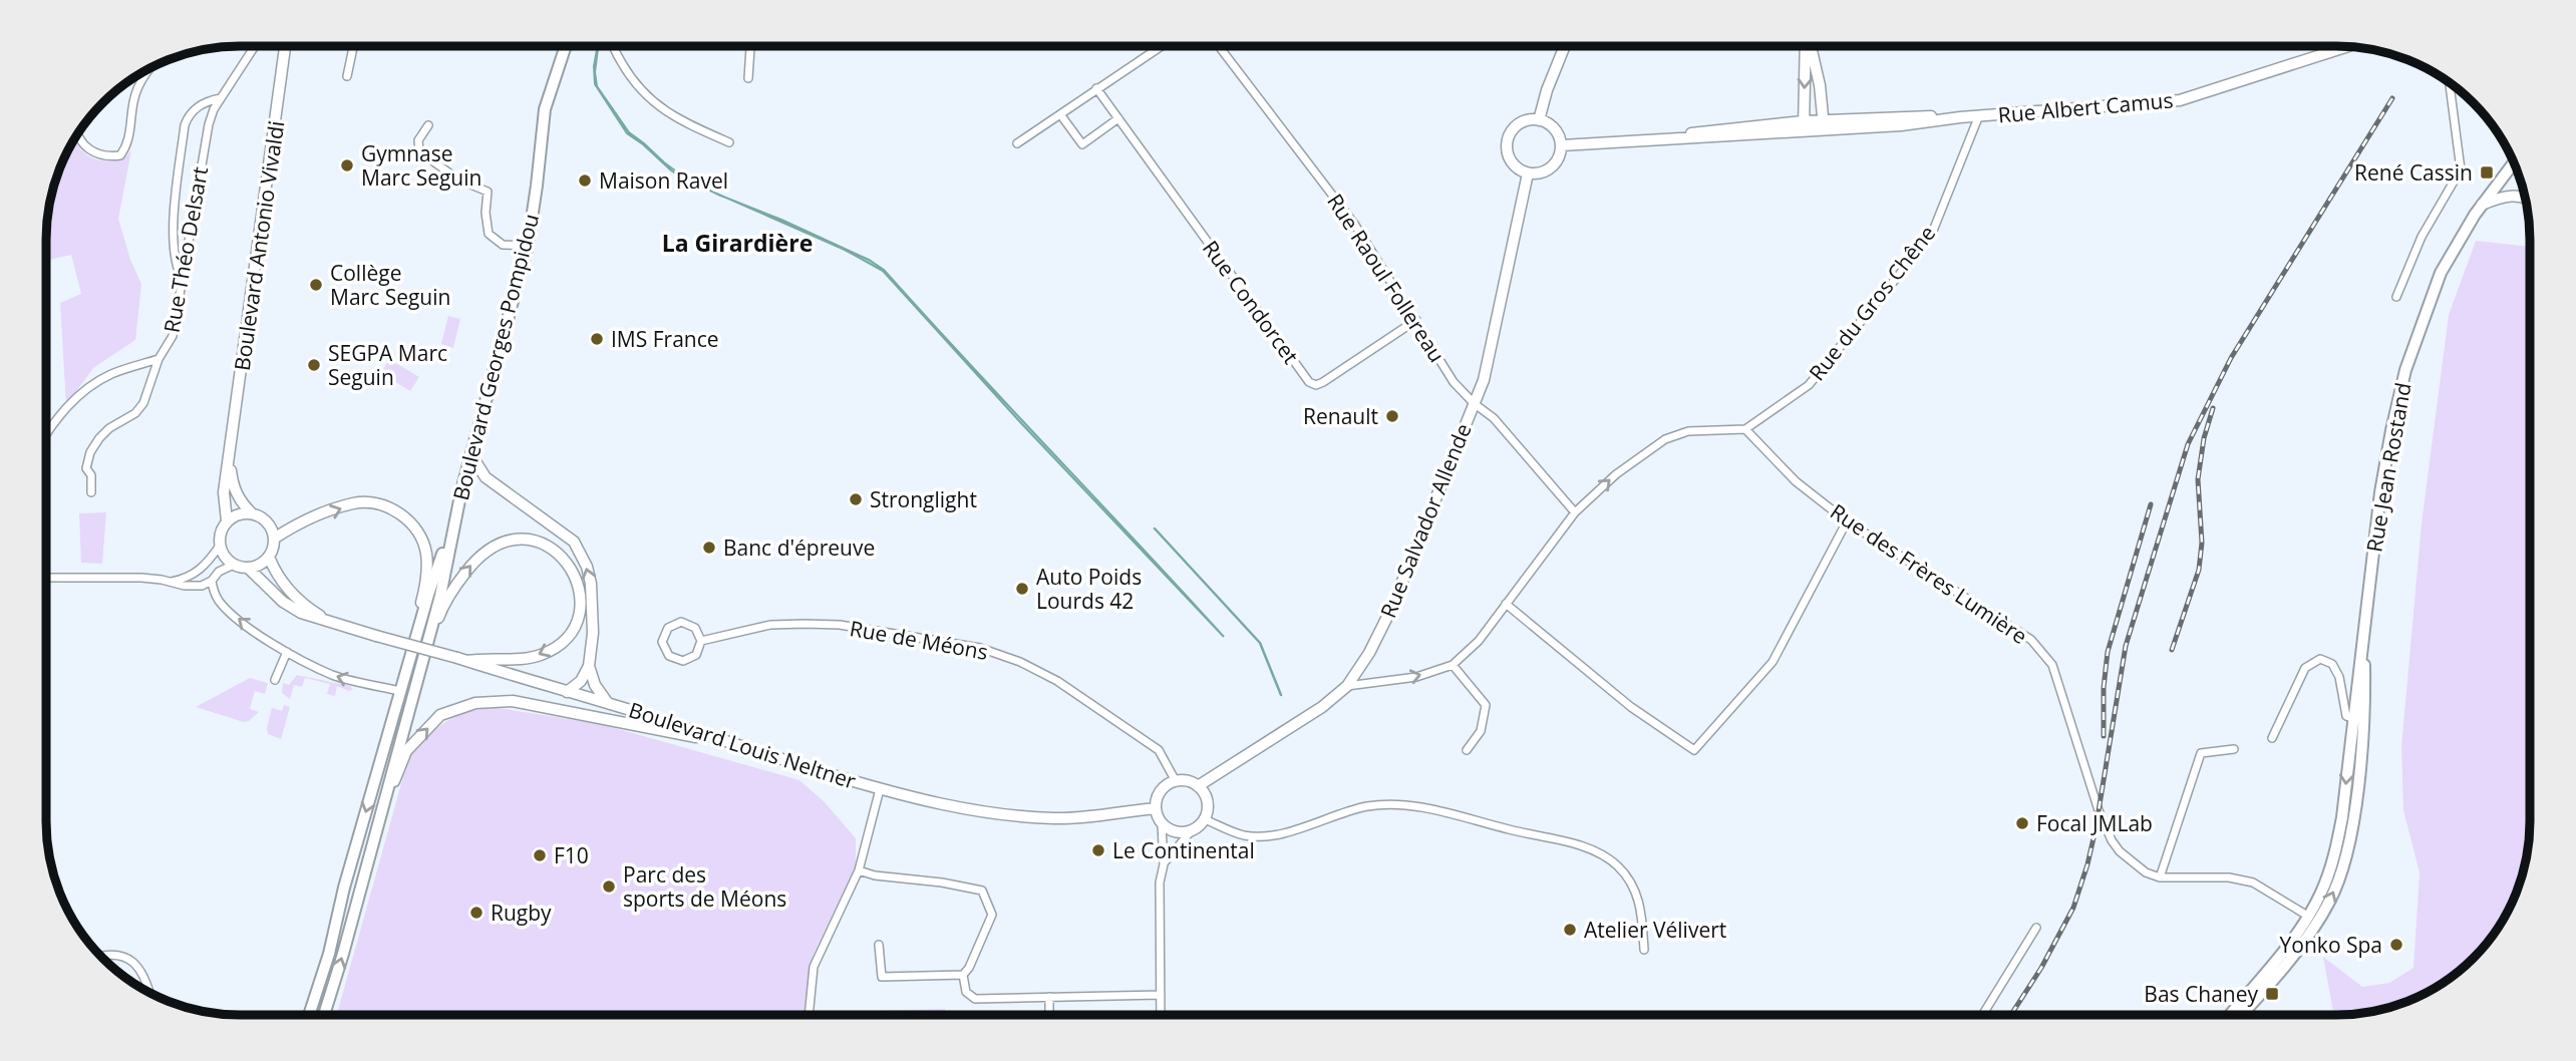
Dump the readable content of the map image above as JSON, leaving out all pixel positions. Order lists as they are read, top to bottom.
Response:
{
  "streets": {
    "main road": ["Boulevard Georges Pompidou", "Rue Jean Rostand"],
    "street": [
      "Rue Albert Camus",
      "Boulevard Antonio Vivaldi",
      "Rue Théo Delsart",
      "Rue Raoul Follereau",
      "Rue Condorcet",
      "Rue du Gros Chêne",
      "Rue Salvador Allende",
      "Rue des Frères Lumière",
      "Rue de Méons",
      "Boulevard Louis Neltner"
    ]
  },
  "crossings": [
    ["Rue Albert Camus", "Rue du Gros Chêne"],
    ["Rue Albert Camus", "Rue Salvador Allende"],
    ["Boulevard Antonio Vivaldi", "Boulevard Louis Neltner"],
    ["Rue Raoul Follereau", "Rue Condorcet"],
    ["Rue Raoul Follereau", "Rue Salvador Allende"],
    ["Rue du Gros Chêne", "Rue des Frères Lumière"],
    ["Rue Salvador Allende", "Rue de Méons"],
    ["Rue Salvador Allende", "Boulevard Louis Neltner"],
    ["Rue de Méons", "Boulevard Louis Neltner"]
  ],
  "districts": ["La Girardière"],
  "places": {
    "other": [
      "Gymnase Marc Seguin",
      "Maison Ravel",
      "Collège Marc Seguin",
      "IMS France",
      "SEGPA Marc Seguin",
      "Renault",
      "Stronglight",
      "Banc d'épreuve",
      "Auto Poids Lourds 42",
      "Focal JMLab",
      "Le Continental",
      "F10",
      "Parc des sports de Méons",
      "Rugby",
      "Atelier Vélivert",
      "Yonko Spa"
    ],
    "transit": ["René Cassin", "Bas Chaney"]
  }
}
